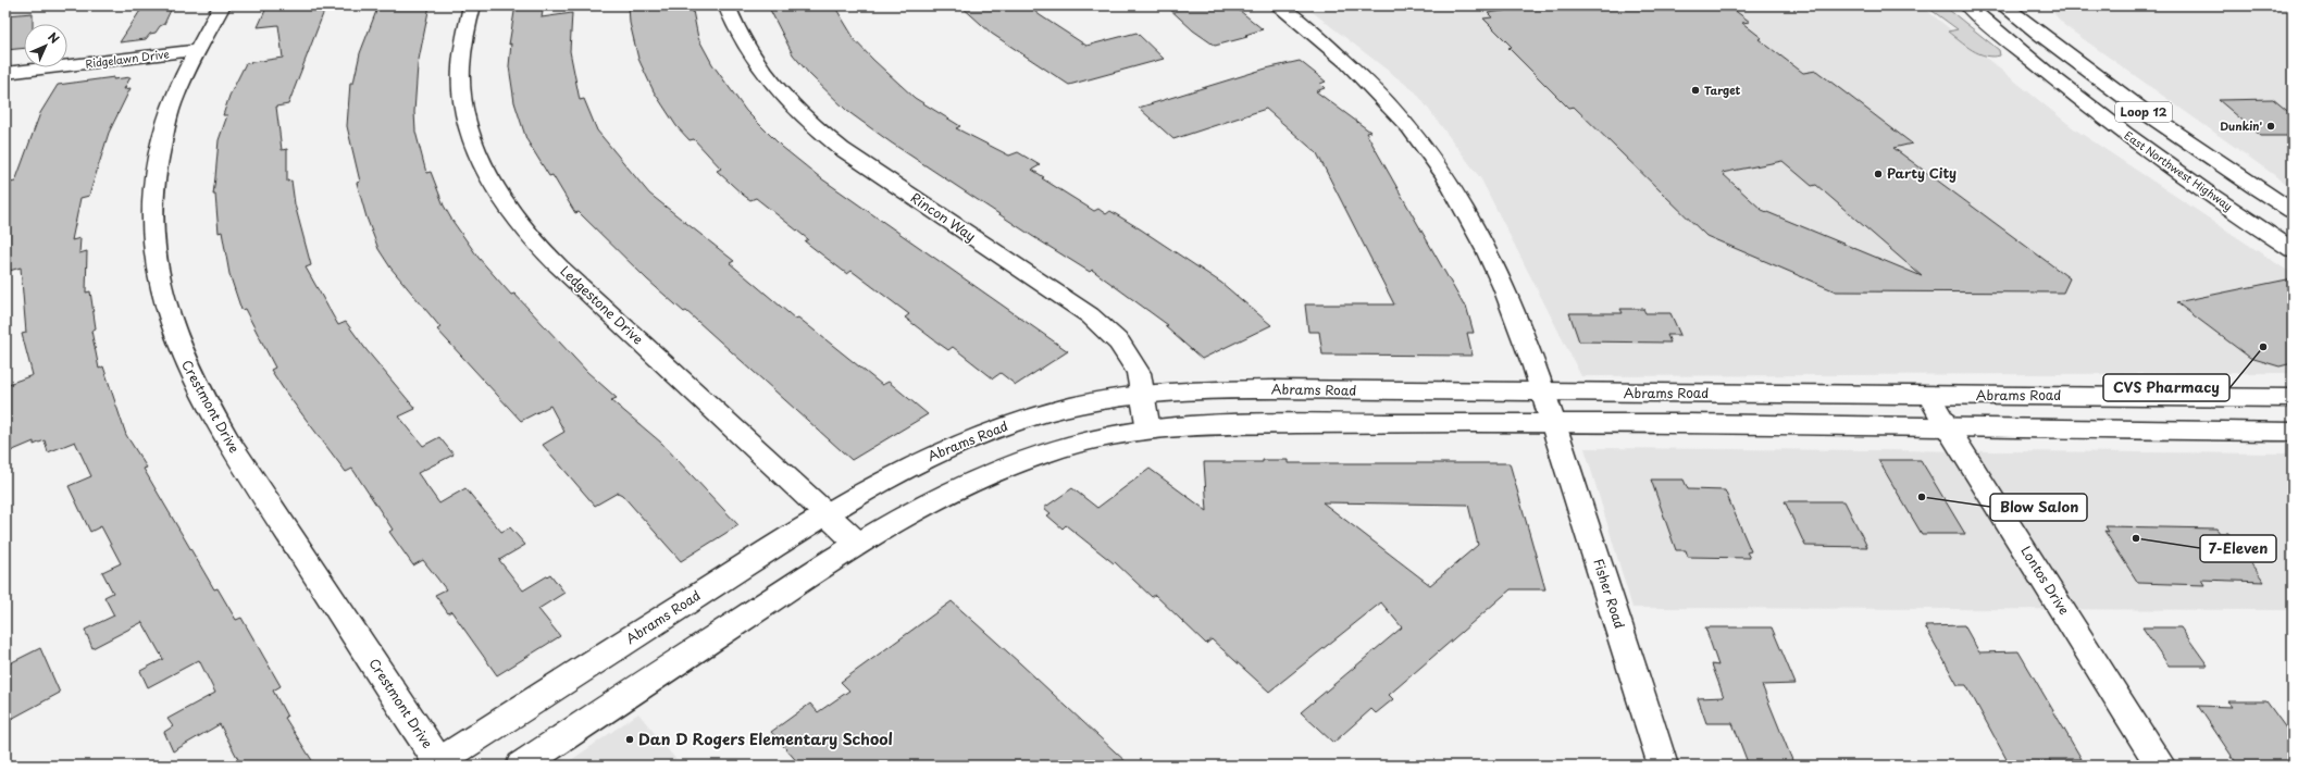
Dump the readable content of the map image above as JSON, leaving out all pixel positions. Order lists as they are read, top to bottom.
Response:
{
  "streets": {
    "street": [
      "Ridgelawn Drive",
      "Loop 12",
      "East Northwest Highway",
      "Rincon Way",
      "Ledgestone Drive",
      "Abrams Road",
      "Crestmont Drive",
      "Lontos Drive",
      "Fisher Road"
    ]
  },
  "crossings": [
    ["Ridgelawn Drive", "Crestmont Drive"],
    ["Rincon Way", "Abrams Road"],
    ["Ledgestone Drive", "Abrams Road"],
    ["Abrams Road", "Crestmont Drive"],
    ["Abrams Road", "Lontos Drive"],
    ["Abrams Road", "Fisher Road"]
  ],
  "places": [
    "Target",
    "Dunkin'",
    "Party City",
    "CVS Pharmacy",
    "Blow Salon",
    "7-Eleven",
    "Dan D Rogers Elementary School"
  ],
  "north": "top right"
}
